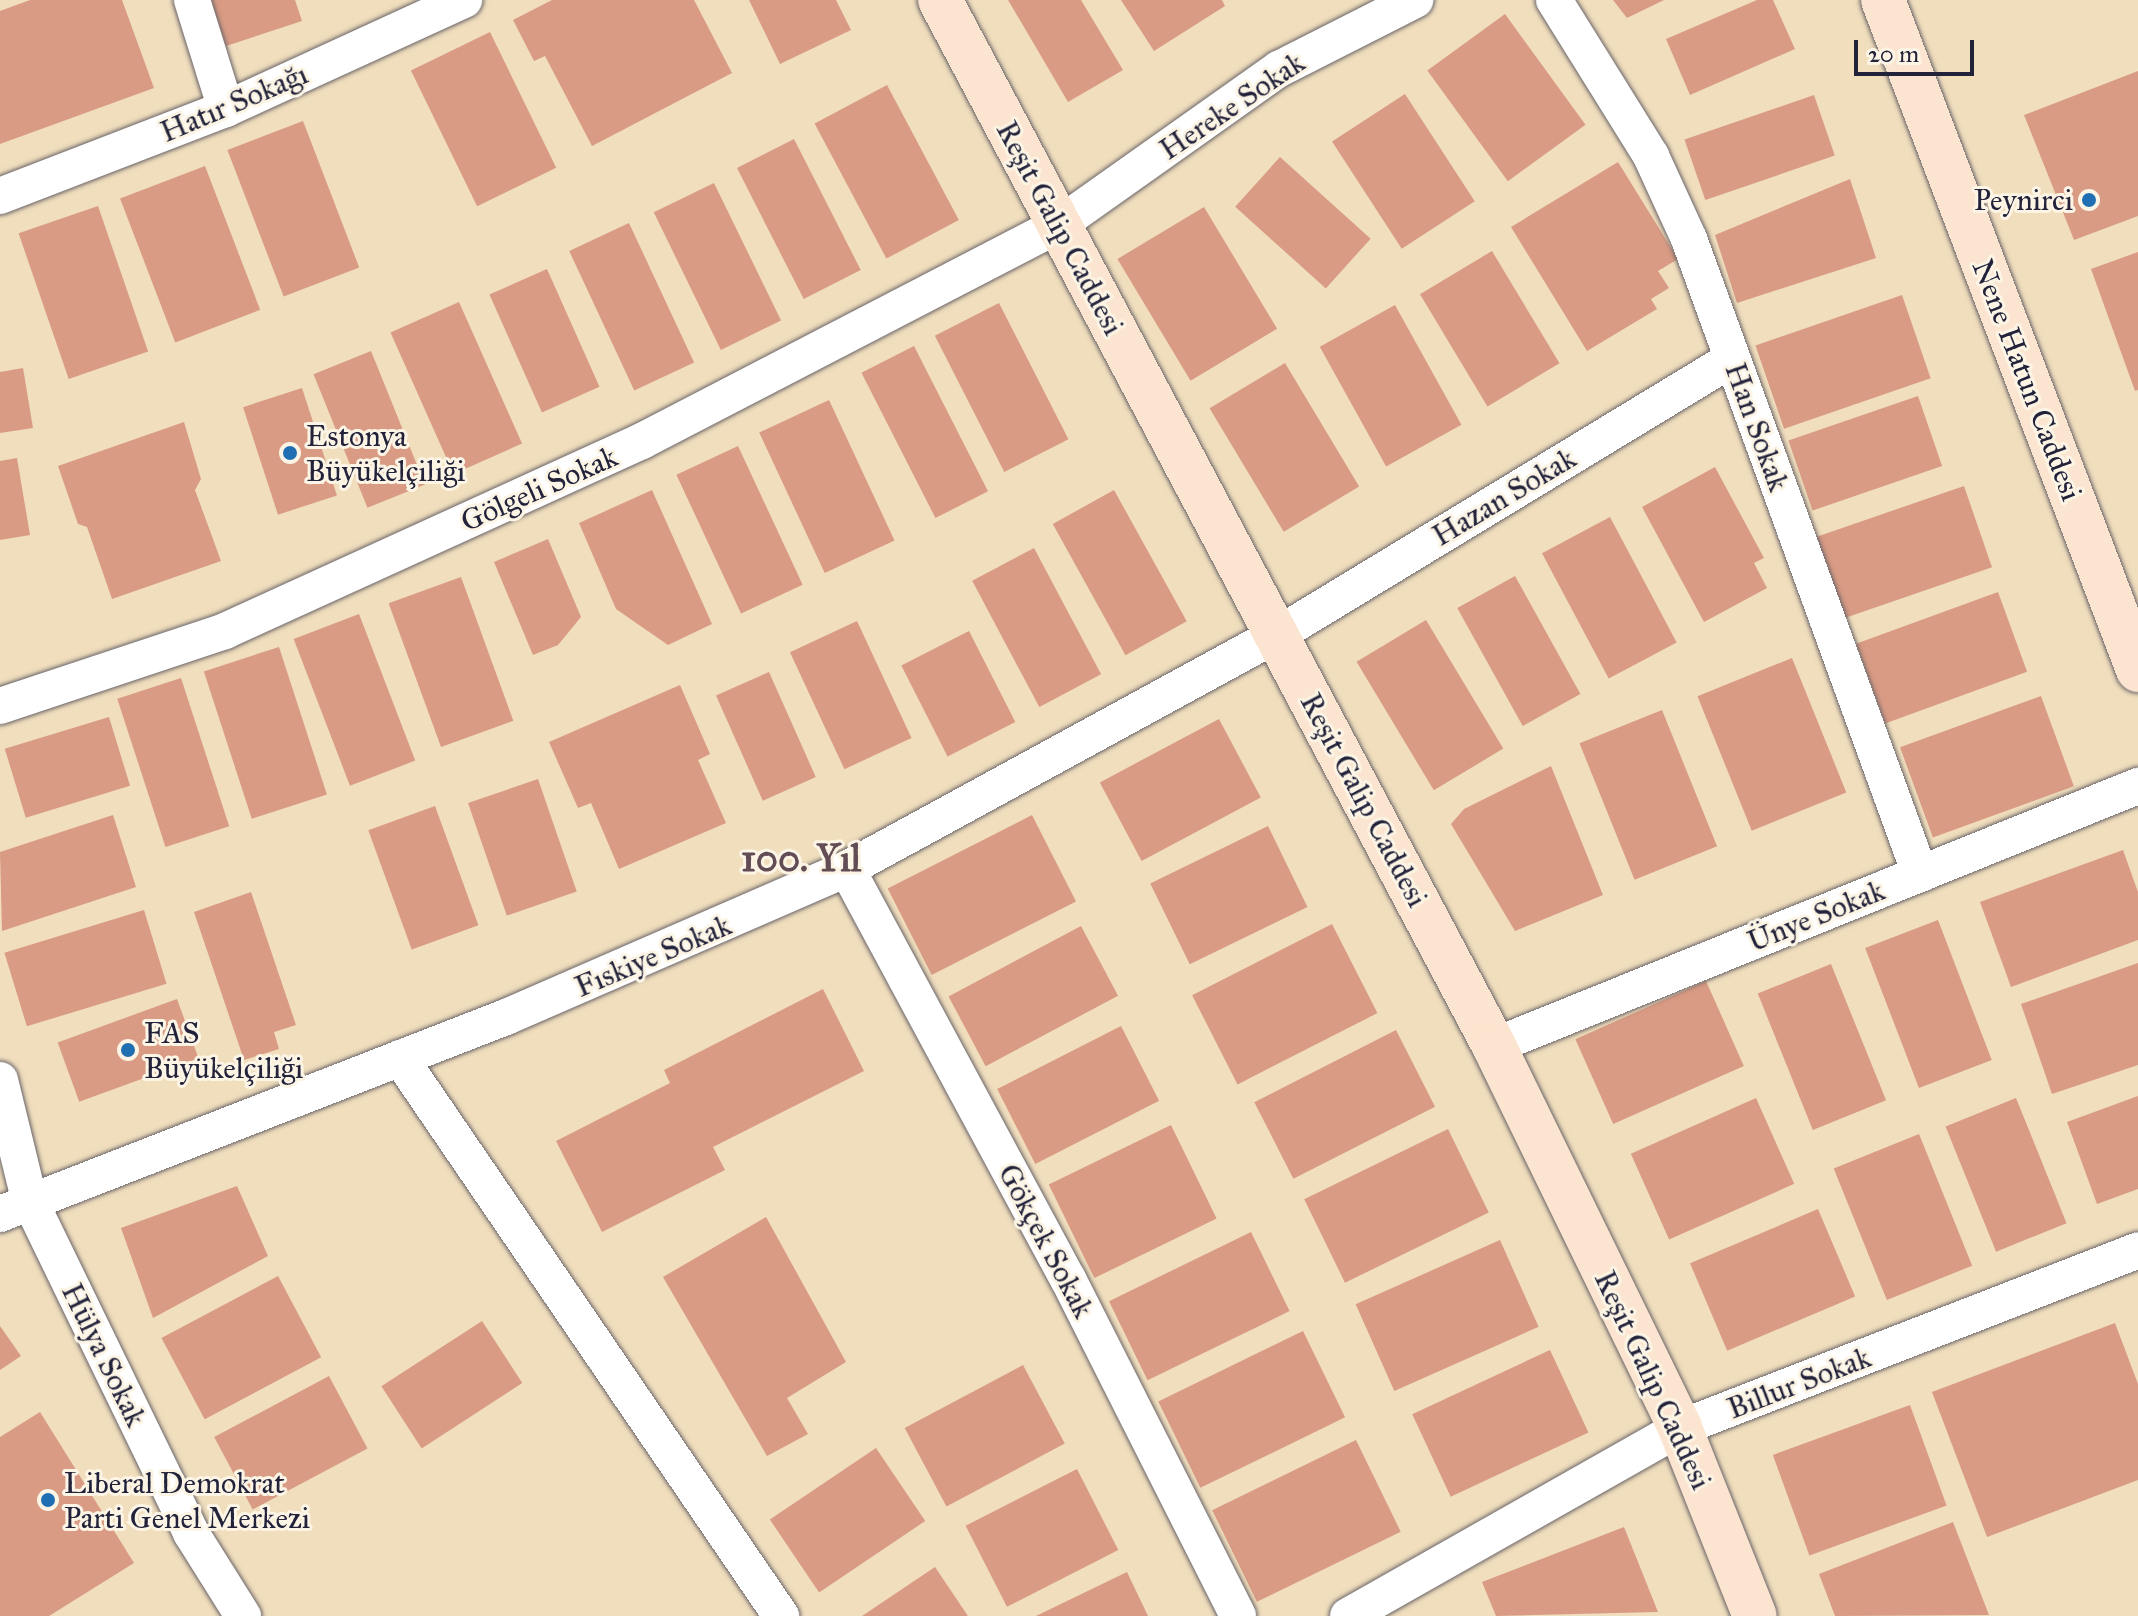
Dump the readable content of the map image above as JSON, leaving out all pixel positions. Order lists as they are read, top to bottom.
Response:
{
  "streets": {
    "main road": ["Reşit Galip Caddesi", "Nene Hatun Caddesi"],
    "street": [
      "Hatır Sokağı",
      "Hereke Sokak",
      "Han Sokak",
      "Gölgeli Sokak",
      "Hazan Sokak",
      "Ünye Sokak",
      "Fıskiye Sokak",
      "Gökçek Sokak",
      "Hülya Sokak",
      "Billur Sokak"
    ]
  },
  "crossings": [
    ["Hereke Sokak", "Reşit Galip Caddesi"],
    ["Hereke Sokak", "Gölgeli Sokak"],
    ["Reşit Galip Caddesi", "Gölgeli Sokak"],
    ["Reşit Galip Caddesi", "Hazan Sokak"],
    ["Reşit Galip Caddesi", "Ünye Sokak"],
    ["Reşit Galip Caddesi", "Fıskiye Sokak"],
    ["Reşit Galip Caddesi", "Billur Sokak"],
    ["Han Sokak", "Hazan Sokak"],
    ["Han Sokak", "Ünye Sokak"],
    ["Hazan Sokak", "Fıskiye Sokak"],
    ["Fıskiye Sokak", "Gökçek Sokak"],
    ["Fıskiye Sokak", "Hülya Sokak"]
  ],
  "districts": ["100. Yıl"],
  "places": [
    "Peynirci",
    "Estonya Büyükelçiliği",
    "FAS Büyükelçiliği",
    "Liberal Demokrat Parti Genel Merkezi"
  ],
  "scale_bar": "20 m"
}
